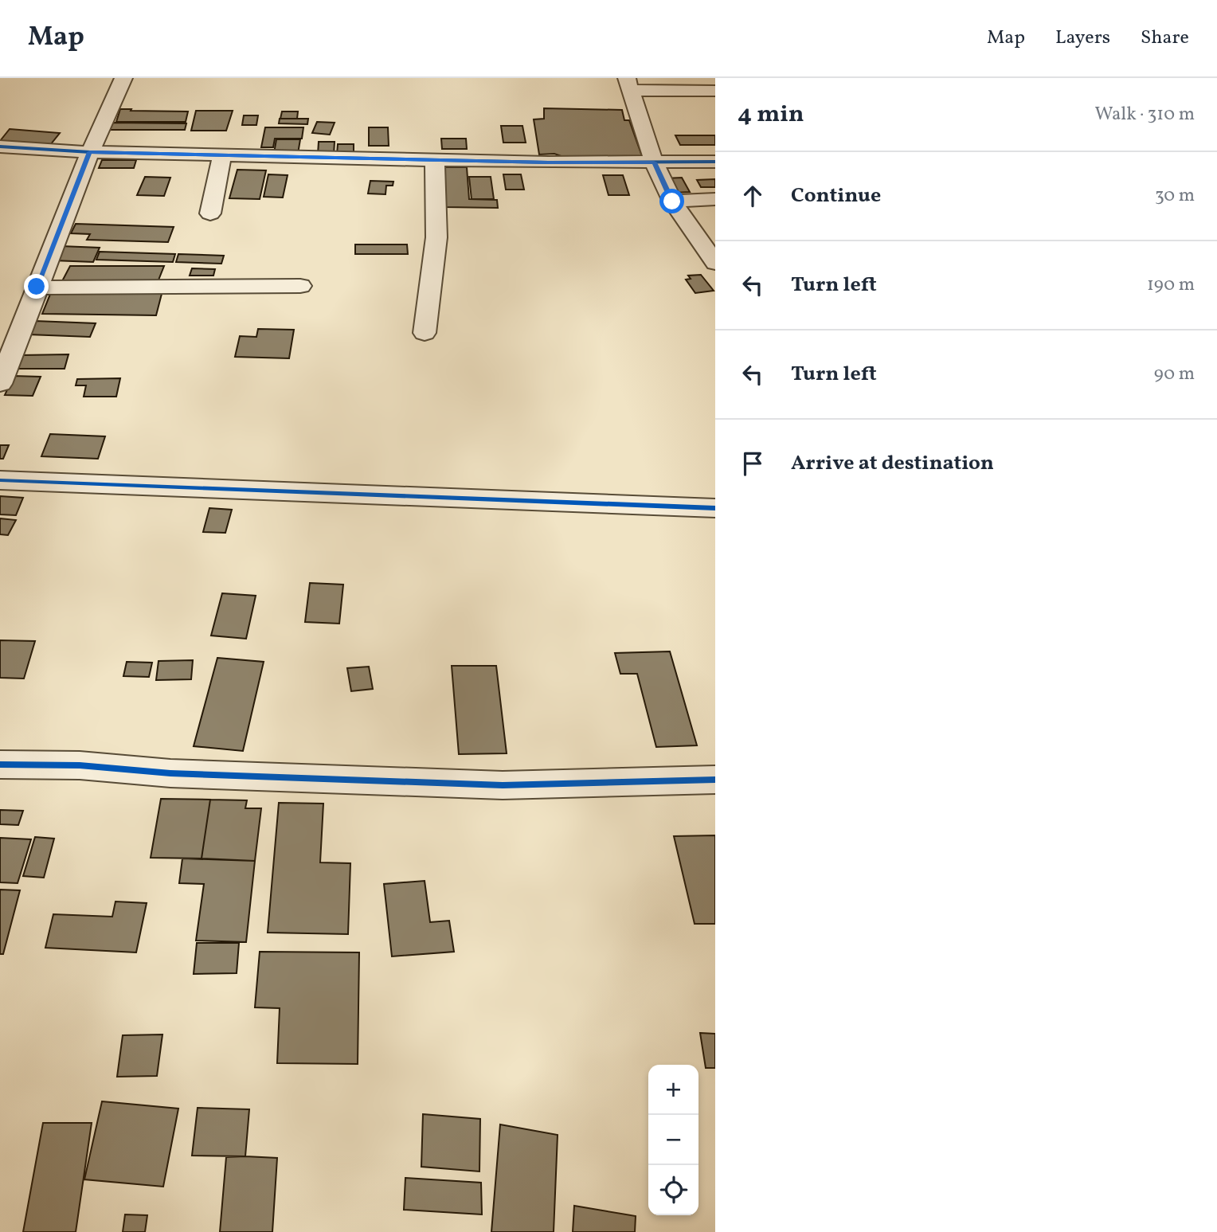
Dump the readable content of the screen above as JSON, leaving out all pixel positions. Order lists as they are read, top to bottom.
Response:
{
  "page": {
    "header": "Map",
    "nav": ["Map", "Layers", "Share"],
    "heading": ["4 min", "Walk · 310 m"],
    "list": [
      ["Continue", "30 m"],
      ["Turn left", "190 m"],
      ["Turn left", "90 m"],
      "Arrive at destination"
    ],
    "map_buttons": ["+", "−"]
  }
}
